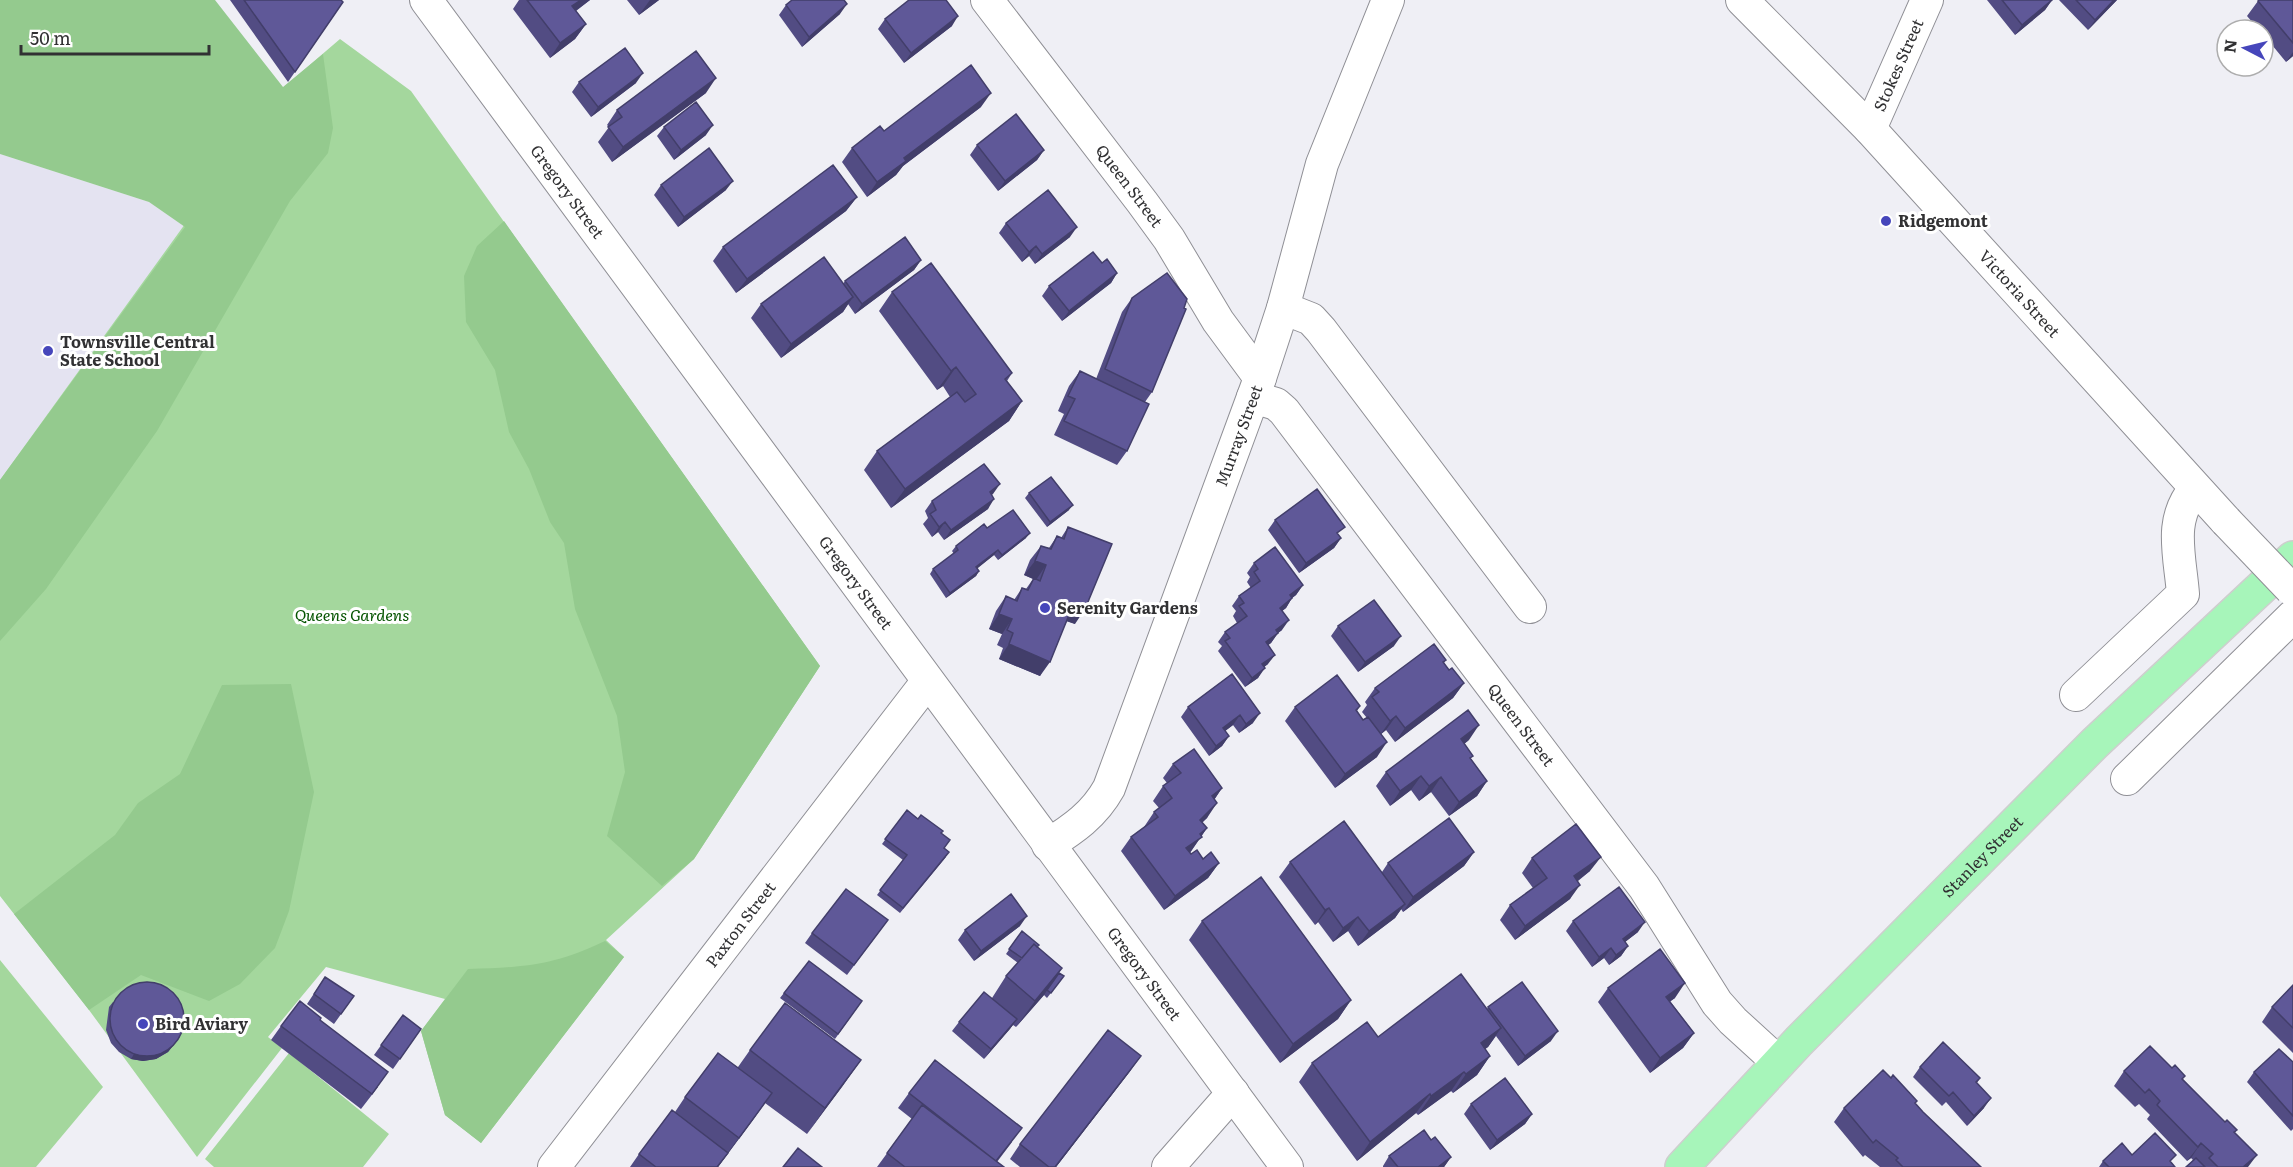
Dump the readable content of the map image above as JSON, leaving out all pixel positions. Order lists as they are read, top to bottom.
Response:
{
  "streets": {
    "main road": ["Stanley Street"],
    "street": [
      "Stokes Street",
      "Queen Street",
      "Gregory Street",
      "Victoria Street",
      "Murray Street",
      "Paxton Street"
    ]
  },
  "crossings": [
    ["Stokes Street", "Victoria Street"],
    ["Queen Street", "Murray Street"],
    ["Queen Street", "Stanley Street"],
    ["Gregory Street", "Murray Street"],
    ["Gregory Street", "Paxton Street"],
    ["Victoria Street", "Stanley Street"]
  ],
  "parks": ["Queens Gardens"],
  "places": [
    "Ridgemont",
    "Townsville Central State School",
    "Serenity Gardens",
    "Bird Aviary"
  ],
  "scale_bar": "50 m",
  "north": "left"
}
